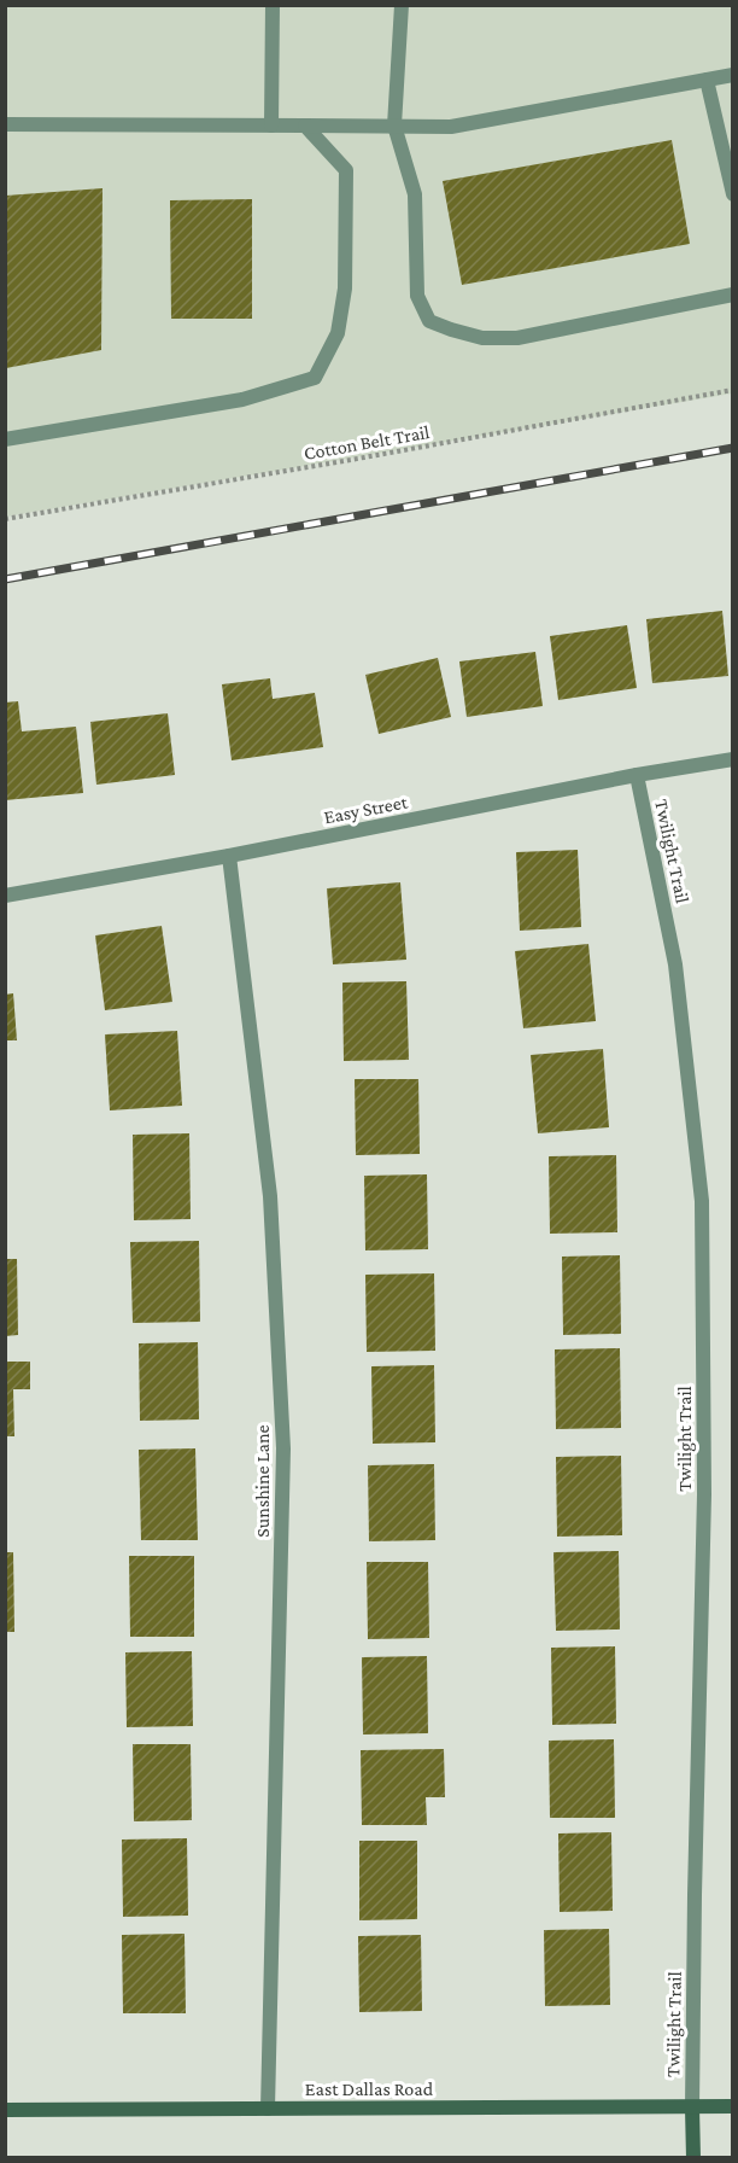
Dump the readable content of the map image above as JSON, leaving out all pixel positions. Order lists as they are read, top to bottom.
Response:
{
  "streets": {
    "main road": ["East Dallas Road"],
    "street": ["Easy Street", "Twilight Trail", "Sunshine Lane"],
    "path": ["Cotton Belt Trail"]
  },
  "crossings": [
    ["Easy Street", "Twilight Trail"],
    ["Easy Street", "Sunshine Lane"],
    ["Twilight Trail", "East Dallas Road"],
    ["Sunshine Lane", "East Dallas Road"]
  ]
}
